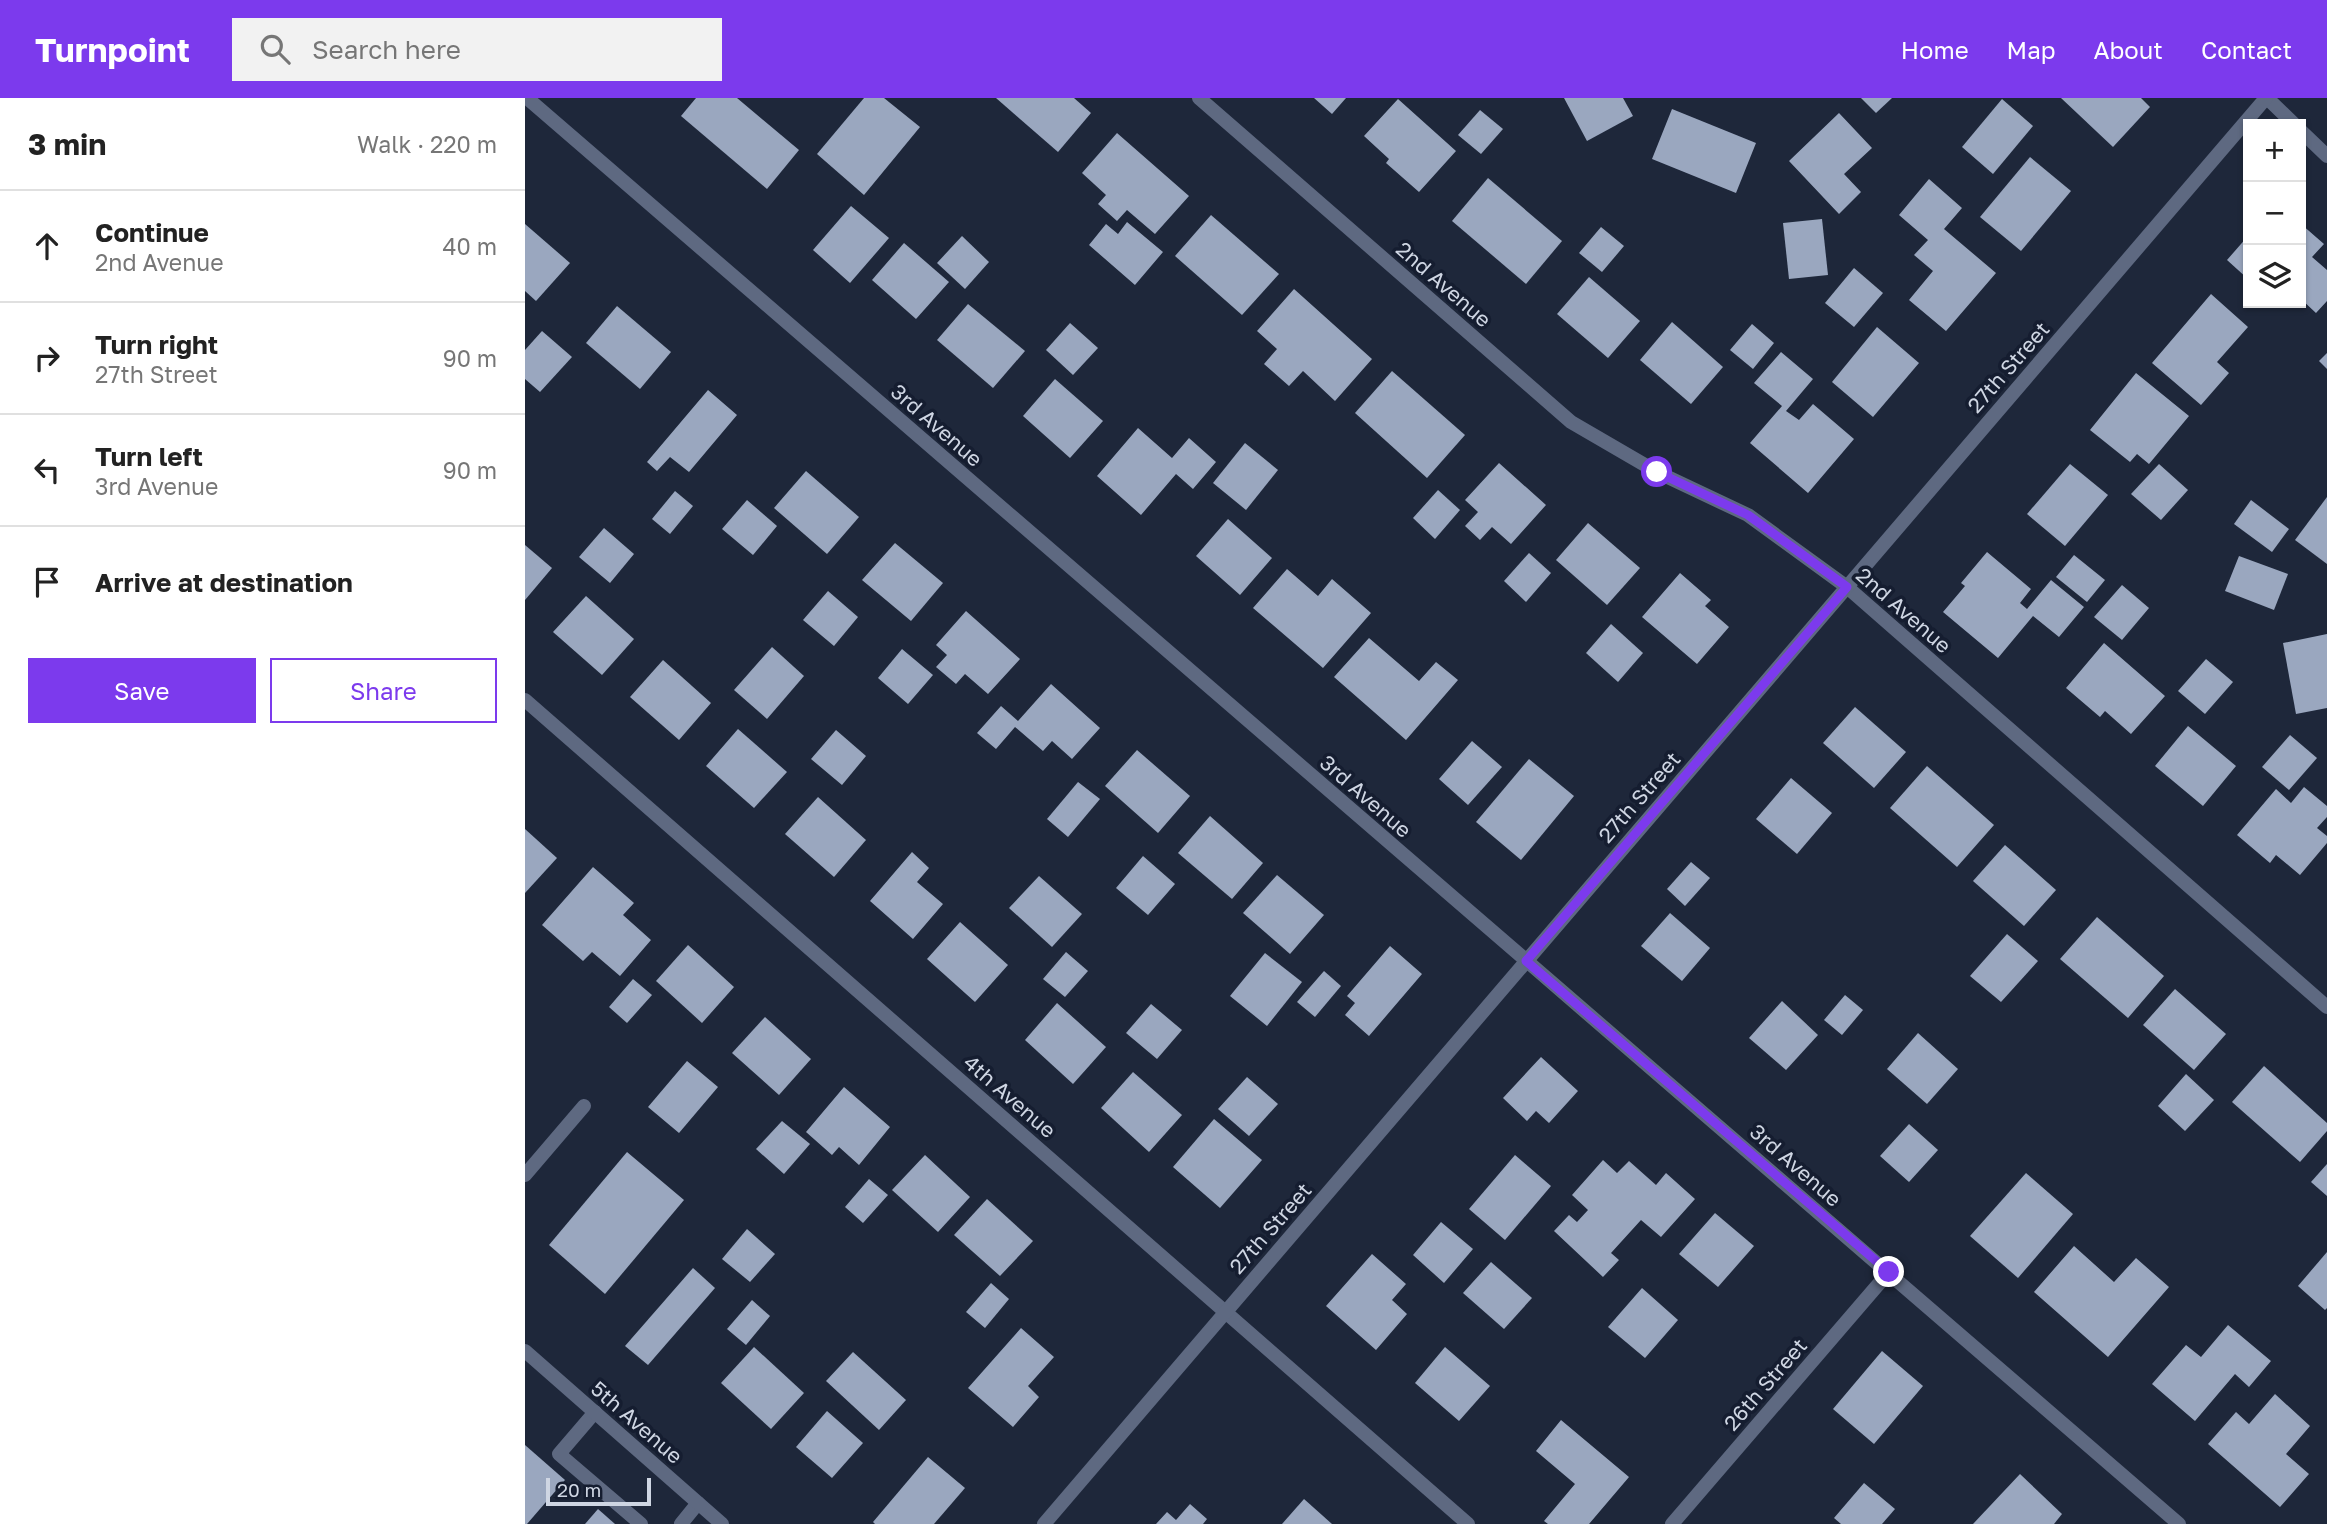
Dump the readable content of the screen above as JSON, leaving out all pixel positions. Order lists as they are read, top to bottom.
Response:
{
  "streets": {
    "street": [
      "2nd Avenue",
      "27th Street",
      "3rd Avenue",
      "4th Avenue",
      "26th Street",
      "5th Avenue"
    ]
  },
  "crossings": [
    ["2nd Avenue", "27th Street"],
    ["27th Street", "3rd Avenue"],
    ["27th Street", "4th Avenue"],
    ["3rd Avenue", "26th Street"]
  ],
  "scale_bar": "20 m",
  "page": {
    "header": "Turnpoint",
    "search": "Search here",
    "nav": [
      "Home",
      "Map",
      "About",
      "Contact"
    ],
    "heading": ["3 min", "Walk · 220 m"],
    "map_buttons": ["+", "−"],
    "list": [
      ["Continue", "2nd Avenue", "40 m"],
      ["Turn right", "27th Street", "90 m"],
      ["Turn left", "3rd Avenue", "90 m"],
      "Arrive at destination"
    ],
    "buttons": ["Save", "Share"],
    "scale": "20 m"
  }
}
